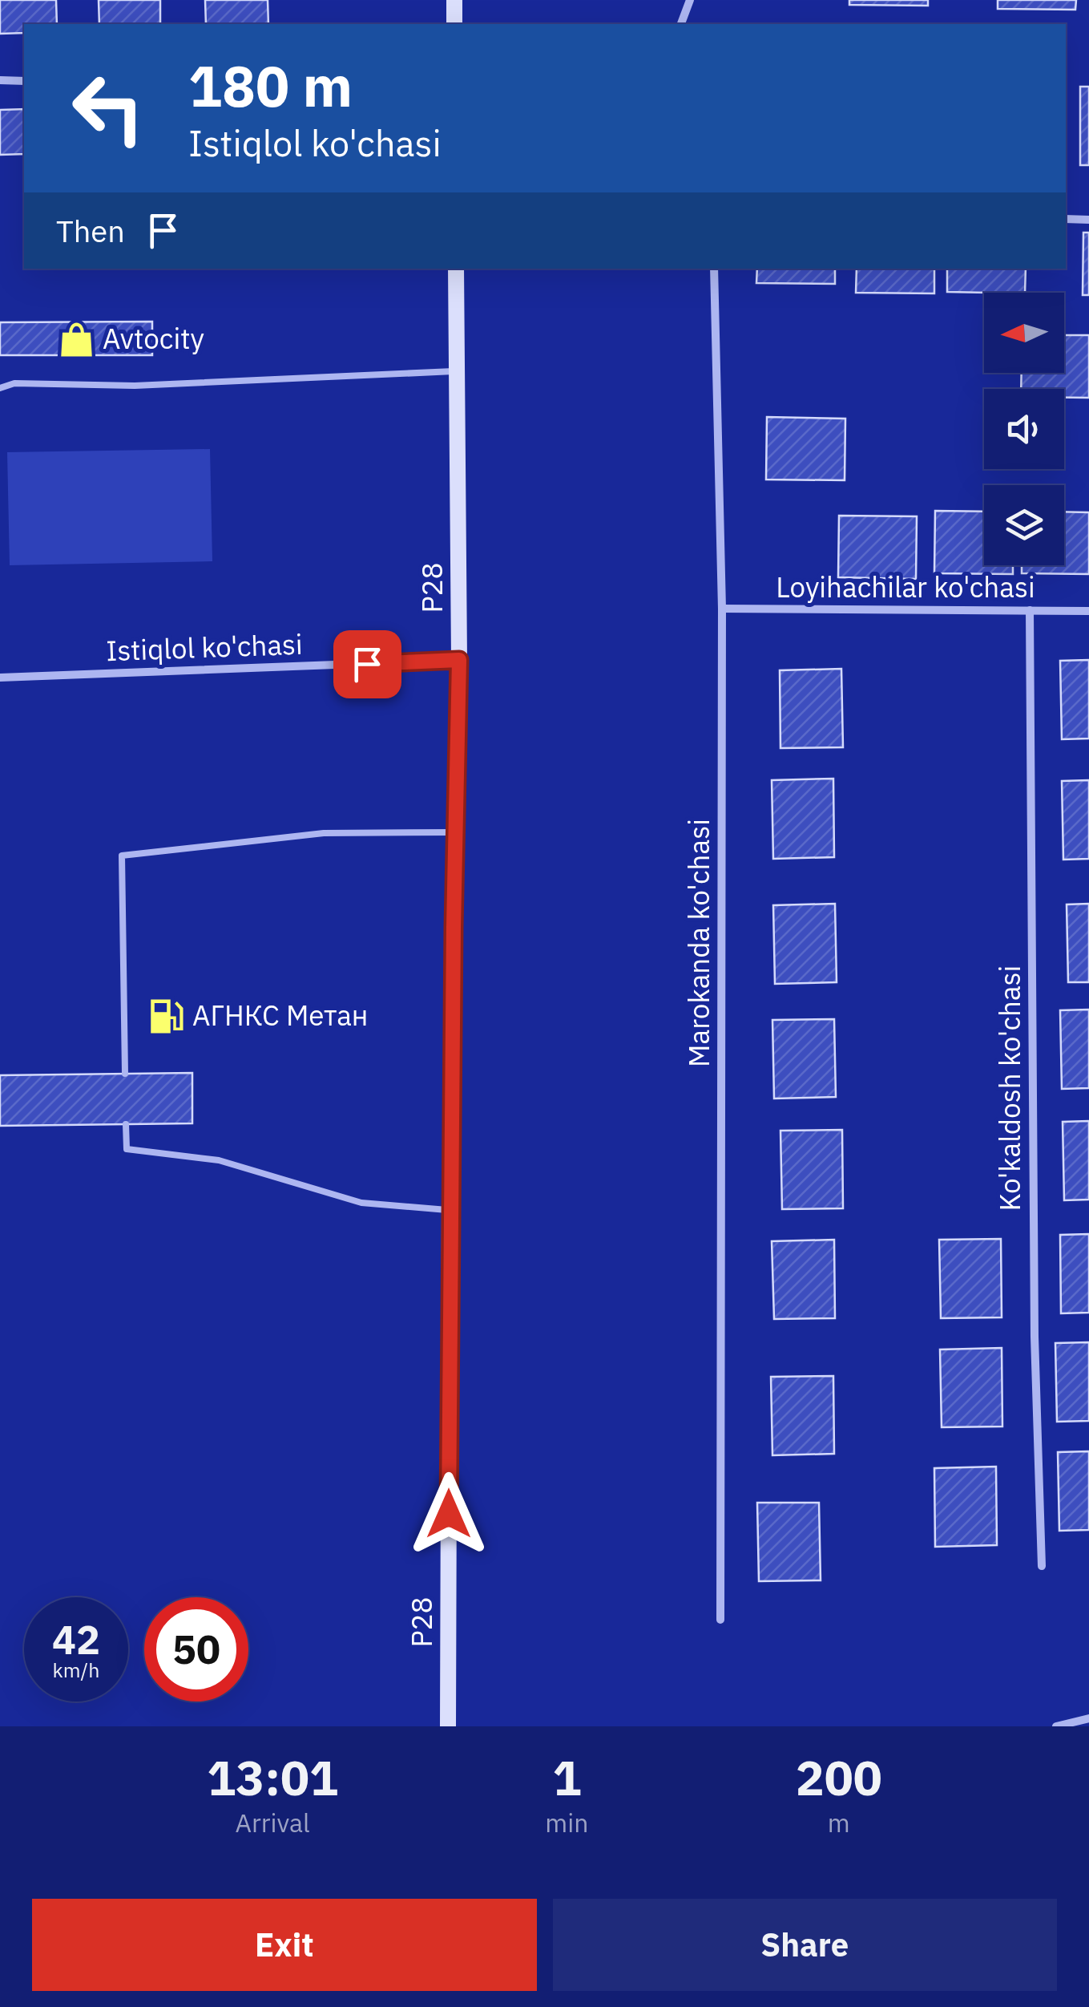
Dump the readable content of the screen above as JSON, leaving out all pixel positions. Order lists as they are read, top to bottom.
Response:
{
  "streets": {
    "main road": ["Р28"],
    "street": [
      "Loyihachilar ko'chasi",
      "Istiqlol ko'chasi",
      "Marokanda ko'chasi",
      "Ko'kaldosh ko'chasi"
    ]
  },
  "crossings": [
    ["Р28", "Istiqlol ko'chasi"],
    ["Loyihachilar ko'chasi", "Marokanda ko'chasi"],
    ["Loyihachilar ko'chasi", "Ko'kaldosh ko'chasi"]
  ],
  "places": {
    "shop": ["Avtocity"],
    "fuel station": ["АГНКС Метан"]
  },
  "north": "left",
  "page": {
    "turn": ["180 m", "Istiqlol ko'chasi"],
    "then": "Then",
    "speed": "42 km/h",
    "limit": "50",
    "eta": [
      "13:01",
      "Arrival",
      "1",
      "min",
      "200",
      "m"
    ],
    "buttons": ["Exit", "Share"]
  }
}
